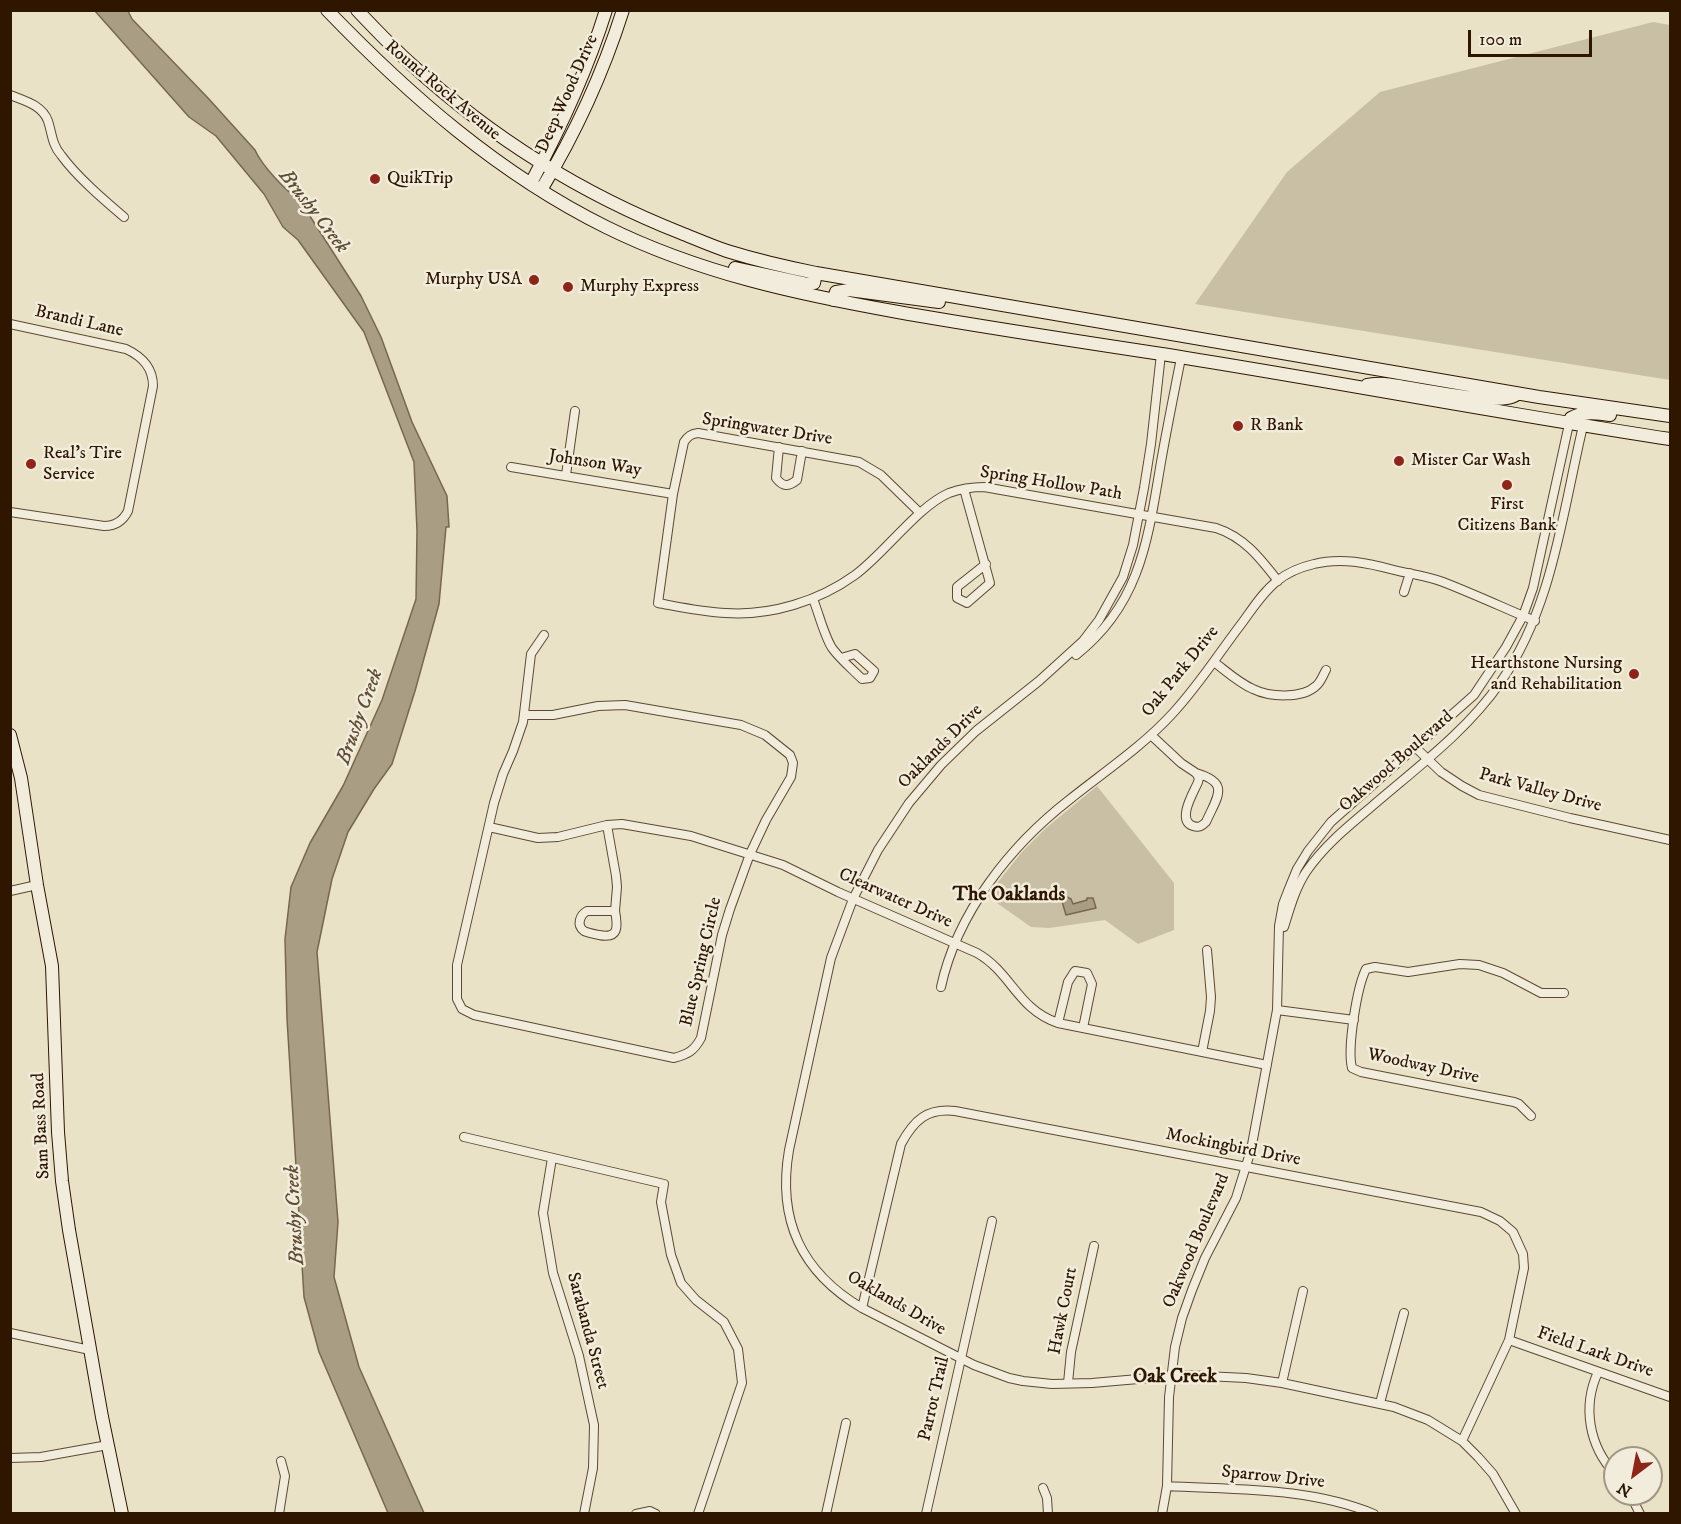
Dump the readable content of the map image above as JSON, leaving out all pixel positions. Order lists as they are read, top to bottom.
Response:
{
  "streets": {
    "main road": ["Round Rock Avenue", "Deep Wood Drive", "Sam Bass Road"],
    "street": [
      "Brandi Lane",
      "Springwater Drive",
      "Johnson Way",
      "Spring Hollow Path",
      "Oak Park Drive",
      "Oaklands Drive",
      "Oakwood Boulevard",
      "Park Valley Drive",
      "Clearwater Drive",
      "Blue Spring Circle",
      "Woodway Drive",
      "Mockingbird Drive",
      "Hawk Court",
      "Sarabanda Street",
      "Field Lark Drive",
      "Parrot Trail",
      "Sparrow Drive"
    ]
  },
  "crossings": [
    ["Round Rock Avenue", "Deep Wood Drive"],
    ["Round Rock Avenue", "Oaklands Drive"],
    ["Round Rock Avenue", "Oakwood Boulevard"],
    ["Springwater Drive", "Johnson Way"],
    ["Springwater Drive", "Spring Hollow Path"],
    ["Spring Hollow Path", "Oak Park Drive"],
    ["Spring Hollow Path", "Oaklands Drive"],
    ["Oak Park Drive", "Oakwood Boulevard"],
    ["Oak Park Drive", "Clearwater Drive"],
    ["Oaklands Drive", "Oakwood Boulevard"],
    ["Oaklands Drive", "Clearwater Drive"],
    ["Oaklands Drive", "Mockingbird Drive"],
    ["Oaklands Drive", "Hawk Court"],
    ["Oaklands Drive", "Parrot Trail"],
    ["Oakwood Boulevard", "Park Valley Drive"],
    ["Oakwood Boulevard", "Clearwater Drive"],
    ["Oakwood Boulevard", "Mockingbird Drive"],
    ["Oakwood Boulevard", "Sparrow Drive"],
    ["Clearwater Drive", "Blue Spring Circle"],
    ["Mockingbird Drive", "Field Lark Drive"]
  ],
  "districts": ["The Oaklands", "Oak Creek"],
  "water": ["Brushy Creek"],
  "places": [
    "QuikTrip",
    "Murphy USA",
    "Murphy Express",
    "R Bank",
    "Mister Car Wash",
    "Real’s Tire Service",
    "First Citizens Bank",
    "Hearthstone Nursing and Rehabilitation"
  ],
  "scale_bar": "100 m",
  "north": "bottom left"
}
